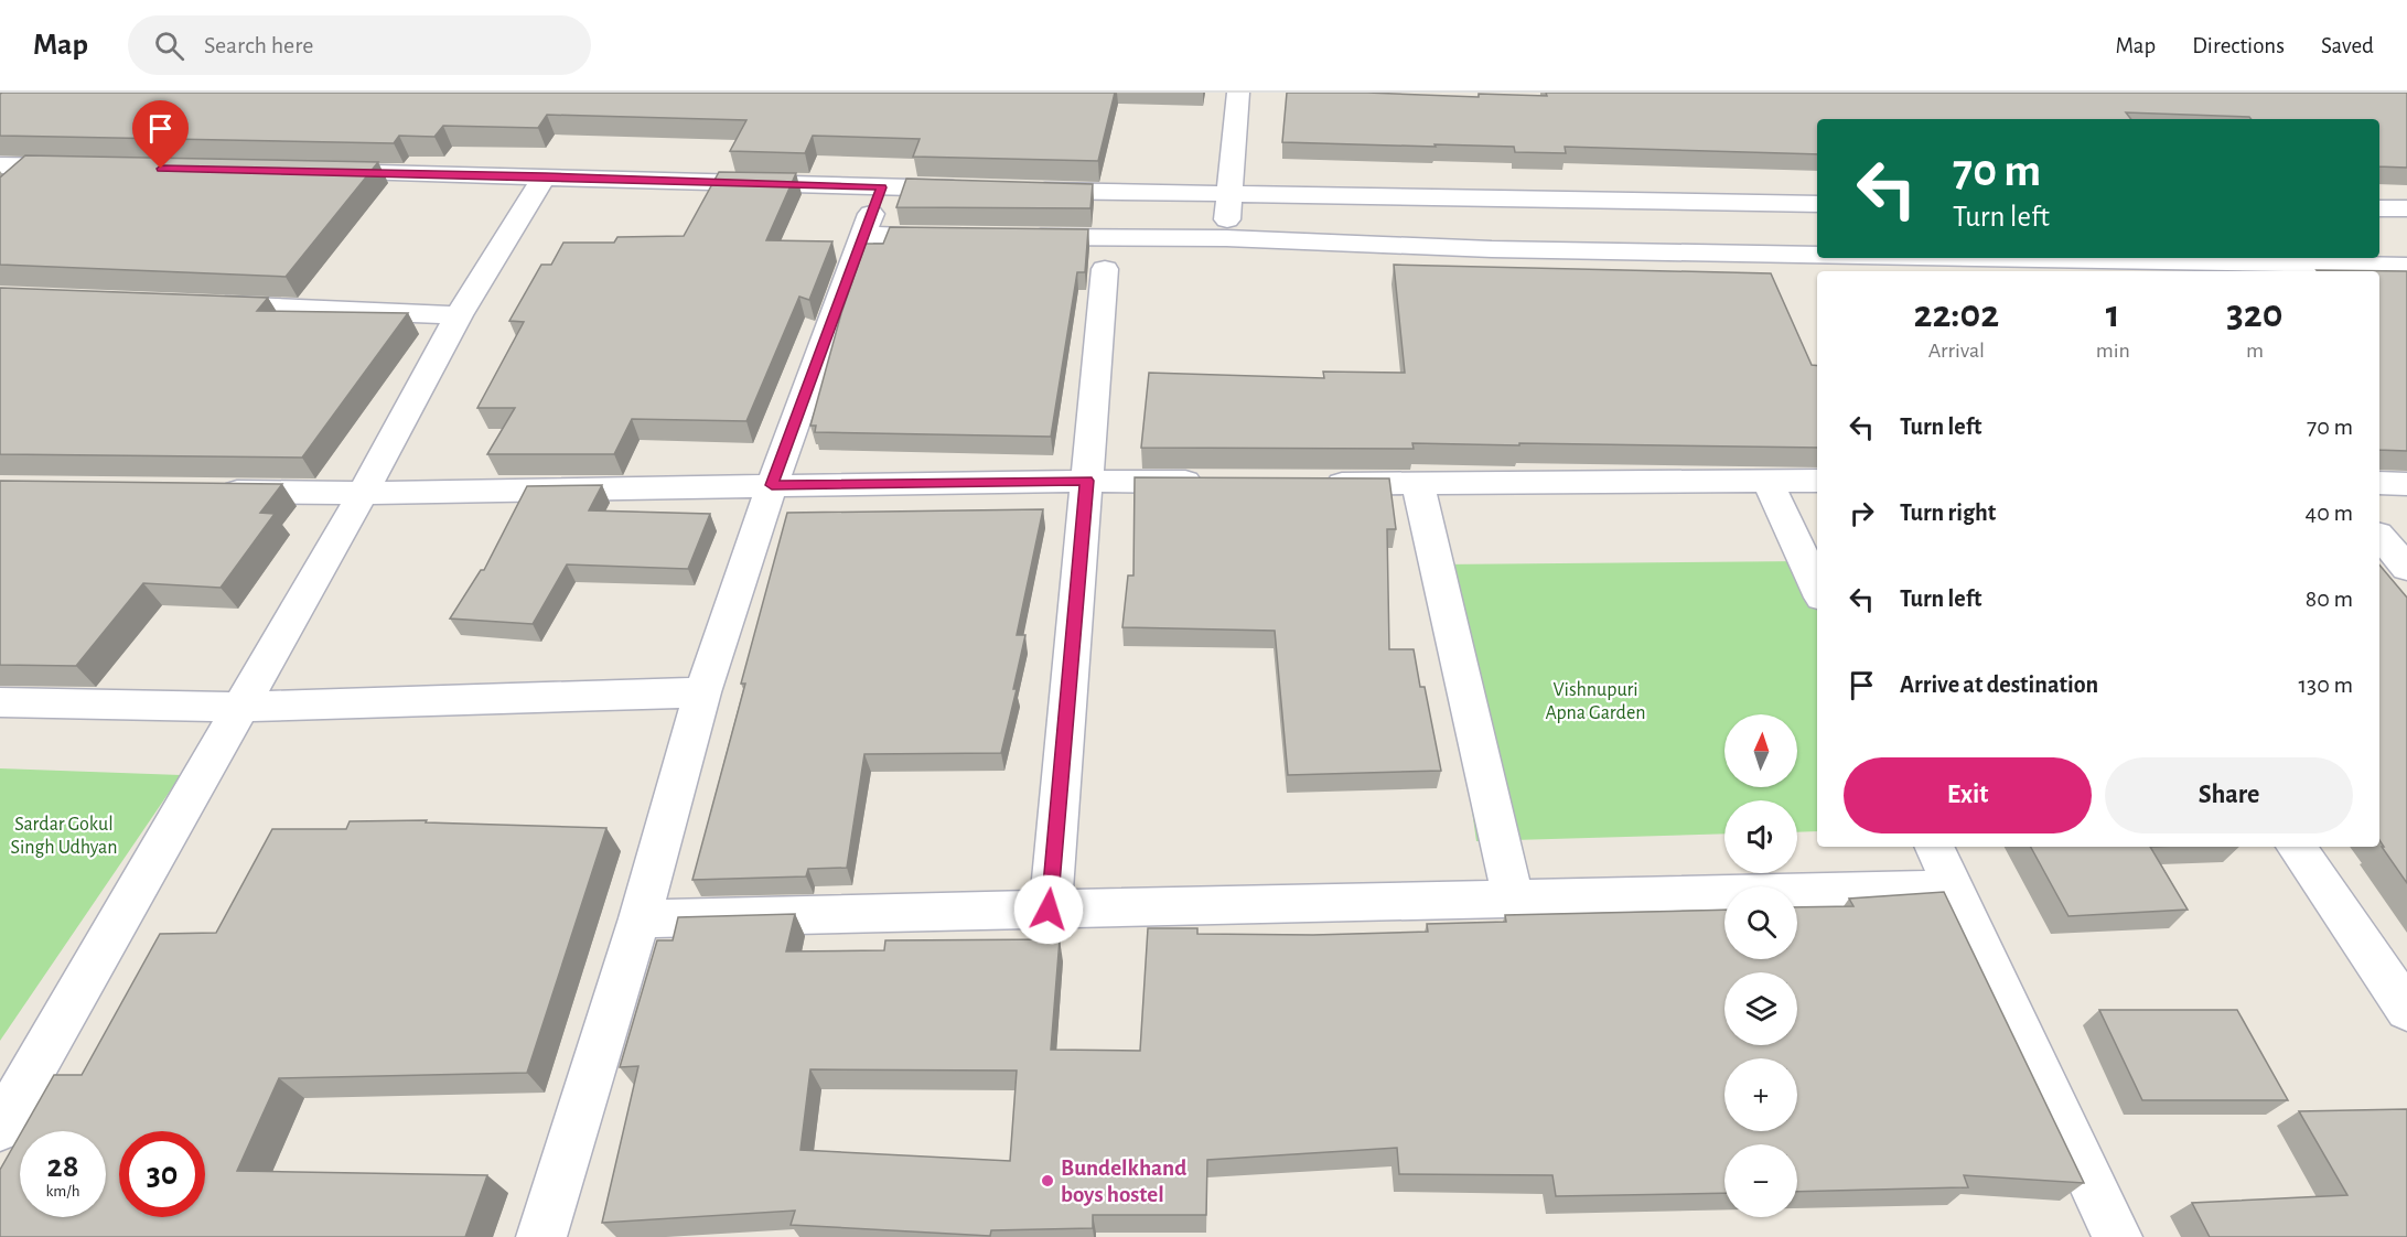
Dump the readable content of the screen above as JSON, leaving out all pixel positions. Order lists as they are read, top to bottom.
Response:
{
  "parks": ["Vishnupuri Apna Garden", "Sardar Gokul Singh Udhyan"],
  "places": ["Bundelkhand boys hostel"],
  "north": "top",
  "page": {
    "header": "Map",
    "search": "Search here",
    "nav": ["Map", "Directions", "Saved"],
    "turn": ["70 m", "Turn left"],
    "eta": [
      "22:02",
      "Arrival",
      "1",
      "min",
      "320",
      "m"
    ],
    "list": [
      {
        "name": "Turn left",
        "value": "70 m"
      },
      {
        "name": "Turn right",
        "value": "40 m"
      },
      {
        "name": "Turn left",
        "value": "80 m"
      },
      {
        "name": "Arrive at destination",
        "value": "130 m"
      }
    ],
    "map_buttons": ["+", "−"],
    "buttons": ["Exit", "Share"],
    "speed": "28 km/h",
    "limit": "30"
  }
}
